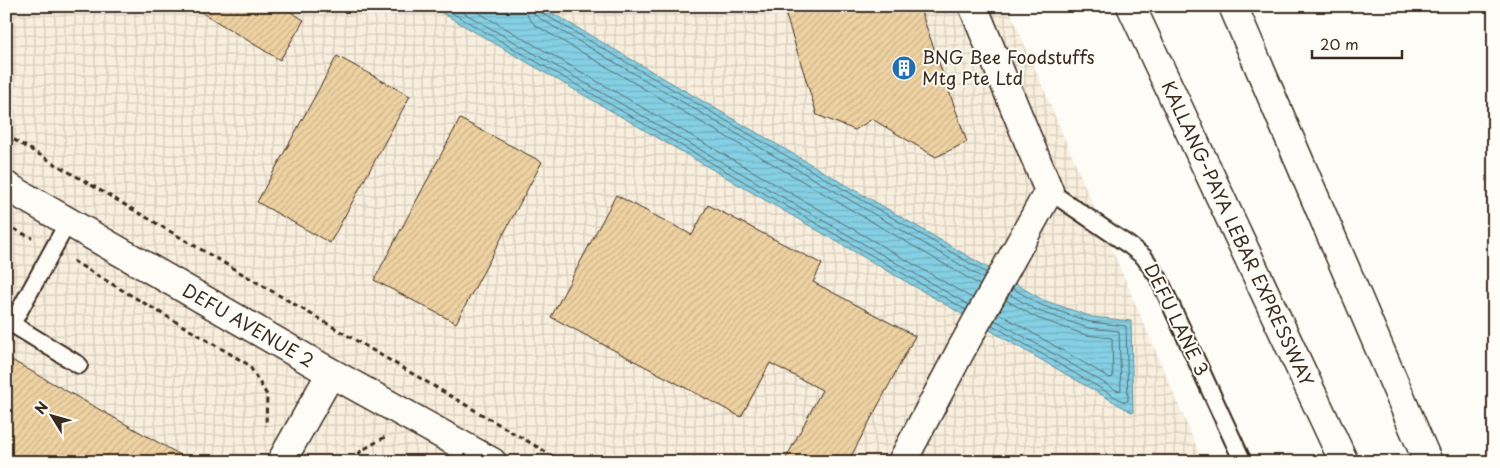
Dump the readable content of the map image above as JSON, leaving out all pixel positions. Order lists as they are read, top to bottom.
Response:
{
  "streets": {
    "main road": ["KALLANG-PAYA LEBAR EXPRESSWAY", "DEFU AVENUE 2"],
    "lane": ["DEFU LANE 3"]
  },
  "places": {
    "building": ["BNG Bee Foodstuffs Mtg Pte Ltd"]
  },
  "scale_bar": "20 m",
  "north": "top left"
}
